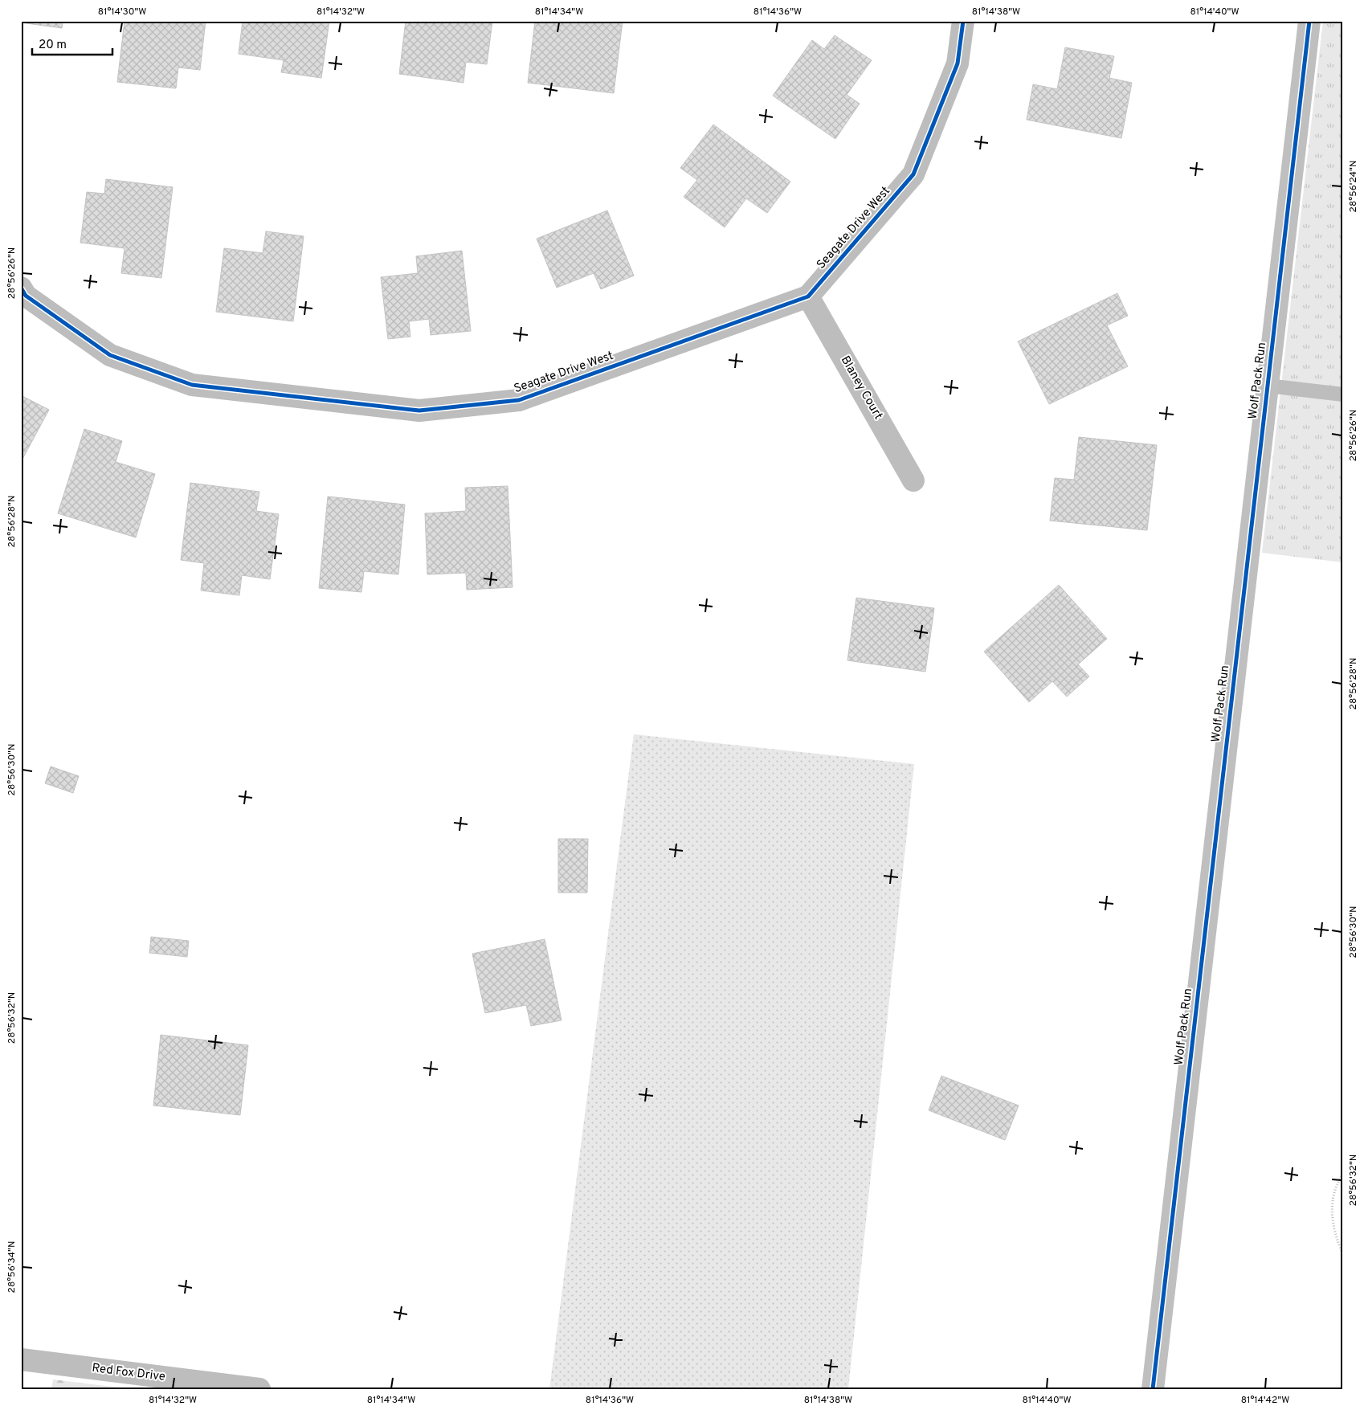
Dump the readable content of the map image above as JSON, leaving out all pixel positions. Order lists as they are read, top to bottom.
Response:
{
  "streets": {
    "street": [
      "Seagate Drive West",
      "Wolf Pack Run",
      "Blaney Court",
      "Red Fox Drive"
    ]
  },
  "crossings": [
    ["Seagate Drive West", "Blaney Court"]
  ],
  "scale_bar": "20 m",
  "coordinates": [
    "81°14'30\"W",
    "81°14'32\"W",
    "81°14'34\"W",
    "81°14'36\"W",
    "81°14'38\"W",
    "81°14'40\"W",
    "28°56'24\"N",
    "28°56'26\"N",
    "28°56'28\"N",
    "28°56'30\"N",
    "28°56'32\"N",
    "28°56'34\"N",
    "81°14'42\"W"
  ]
}
